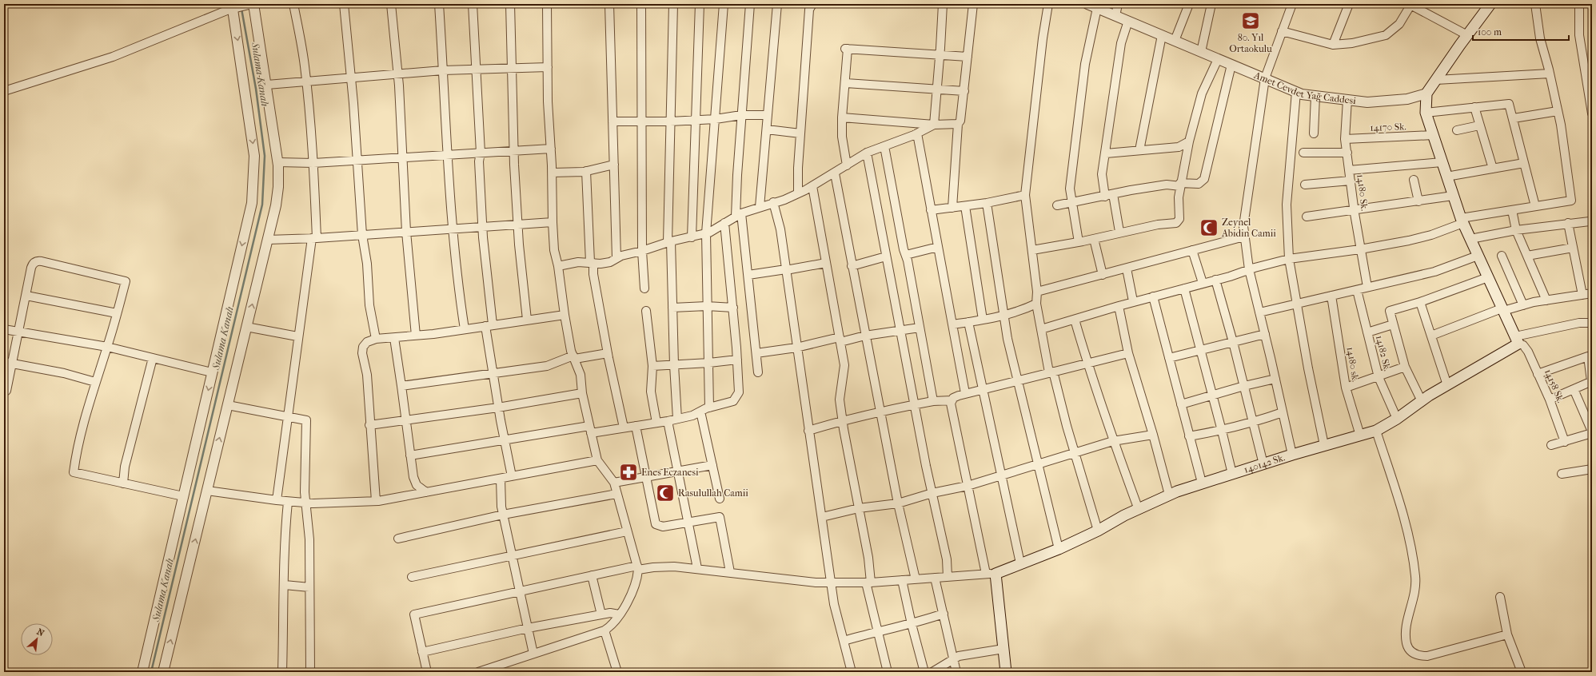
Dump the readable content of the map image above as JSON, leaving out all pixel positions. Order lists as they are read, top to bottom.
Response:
{
  "streets": {
    "main road": ["140142 Sk."],
    "street": [
      "Amet Cevdet Yağ Caddesi",
      "14170 Sk.",
      "14180 Sk.",
      "14182 Sk.",
      "14180 sk.",
      "14158 Sk."
    ]
  },
  "crossings": [
    ["Amet Cevdet Yağ Caddesi", "14180 Sk."],
    ["14170 Sk.", "14180 Sk."],
    ["14182 Sk.", "140142 Sk."],
    ["14180 sk.", "140142 Sk."],
    ["14158 Sk.", "140142 Sk."]
  ],
  "water": ["Sulama Kanalı"],
  "places": {
    "school or university": ["80. Yıl Ortaokulu"],
    "mosque": ["Zeynel Abidin Camii", "Rasulullah Camii"],
    "pharmacy": ["Enes Eczanesi"]
  },
  "scale_bar": "100 m",
  "north": "top right"
}
